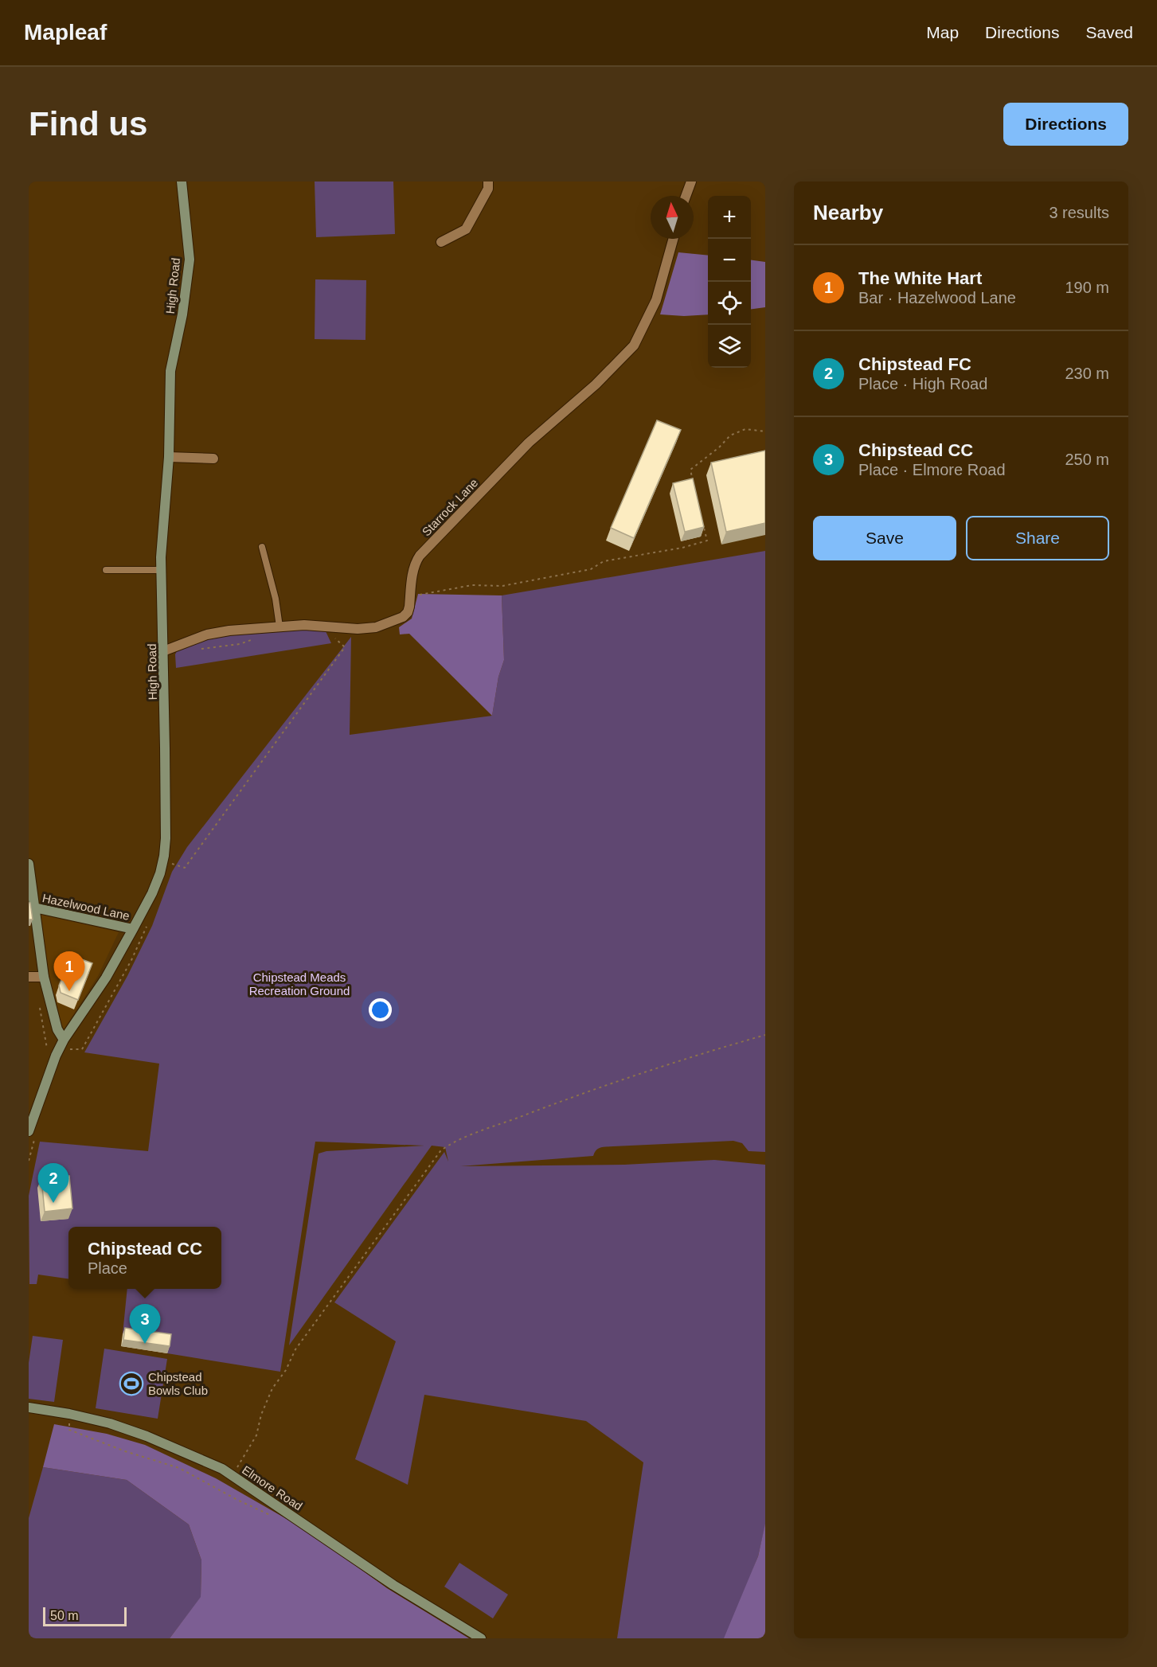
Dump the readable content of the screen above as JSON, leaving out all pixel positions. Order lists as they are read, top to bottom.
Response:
{
  "streets": {
    "street": [
      "High Road",
      "Starrock Lane",
      "Hazelwood Lane",
      "Elmore Road"
    ]
  },
  "crossings": [
    ["High Road", "Starrock Lane"],
    ["High Road", "Hazelwood Lane"]
  ],
  "parks": ["Chipstead Meads Recreation Ground"],
  "places": {
    "sports": ["Chipstead Bowls Club"]
  },
  "scale_bar": "50 m",
  "north": "top",
  "page": {
    "header": "Mapleaf",
    "nav": ["Map", "Directions", "Saved"],
    "buttons": [
      "Directions",
      ["Save", "Share"]
    ],
    "title": "Find us",
    "heading": ["Nearby", "3 results"],
    "map_buttons": ["+", "−"],
    "list": [
      {
        "mark": "1",
        "name": "The White Hart",
        "note": "Bar · Hazelwood Lane",
        "value": "190 m"
      },
      {
        "mark": "2",
        "name": "Chipstead FC",
        "note": "Place · High Road",
        "value": "230 m"
      },
      {
        "mark": "3",
        "name": "Chipstead CC",
        "note": "Place · Elmore Road",
        "value": "250 m"
      }
    ],
    "pins": ["1", "2", "3"],
    "popup": ["Chipstead CC", "Place"],
    "scale": "50 m"
  }
}
